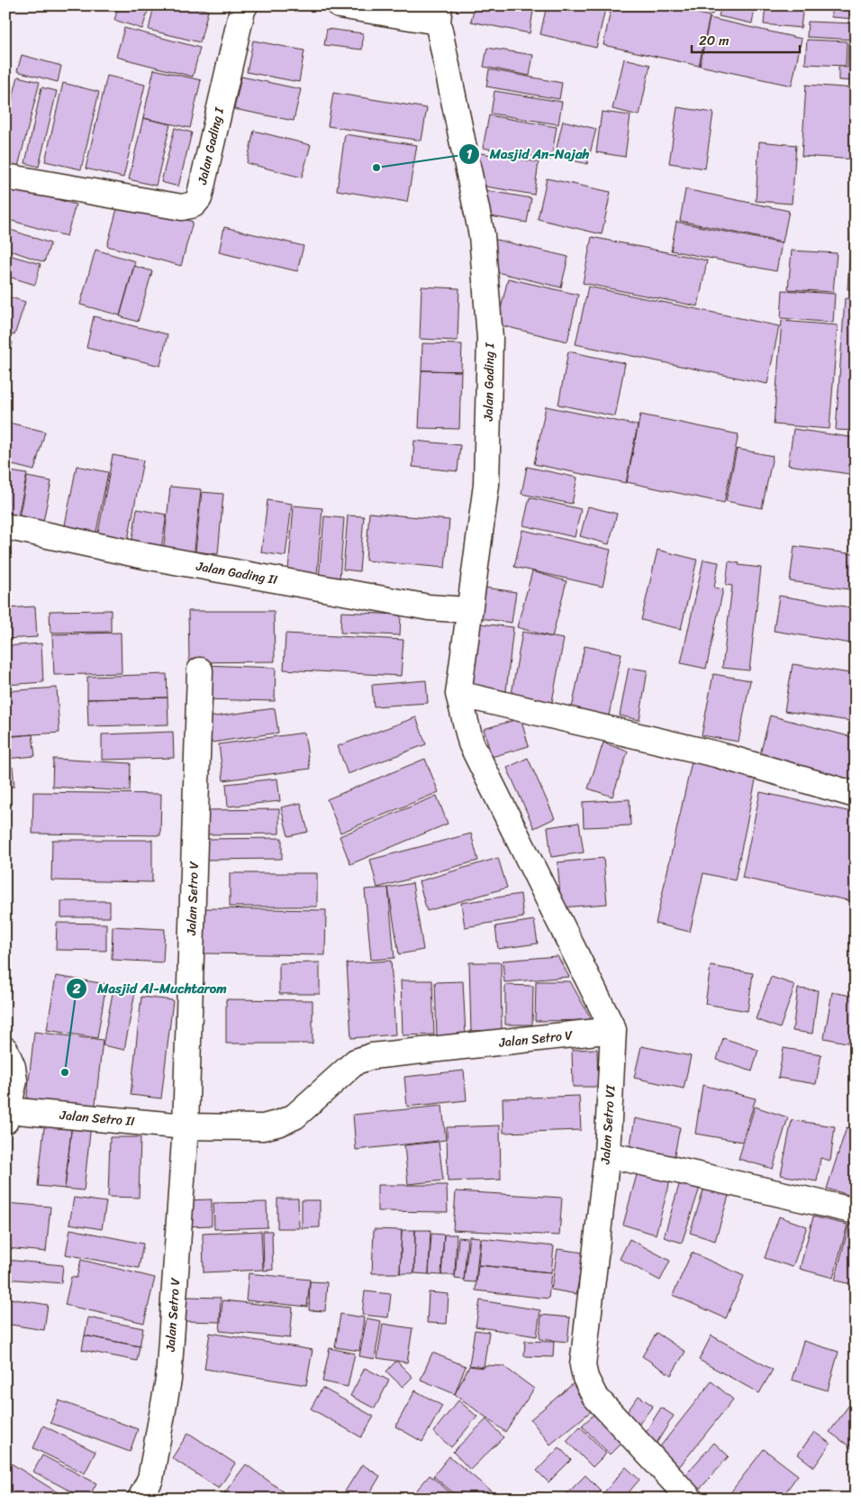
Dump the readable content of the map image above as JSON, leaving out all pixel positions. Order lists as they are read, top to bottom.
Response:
{
  "streets": {
    "street": [
      "Jalan Gading I",
      "Jalan Gading II",
      "Jalan Setro V",
      "Jalan Setro II",
      "Jalan Setro VI"
    ]
  },
  "crossings": [
    ["Jalan Gading I", "Jalan Gading II"],
    ["Jalan Gading I", "Jalan Setro VI"],
    ["Jalan Setro V", "Jalan Setro II"],
    ["Jalan Setro V", "Jalan Setro VI"]
  ],
  "places": ["Masjid An-Najah", "Masjid Al-Muchtarom"],
  "scale_bar": "20 m"
}
